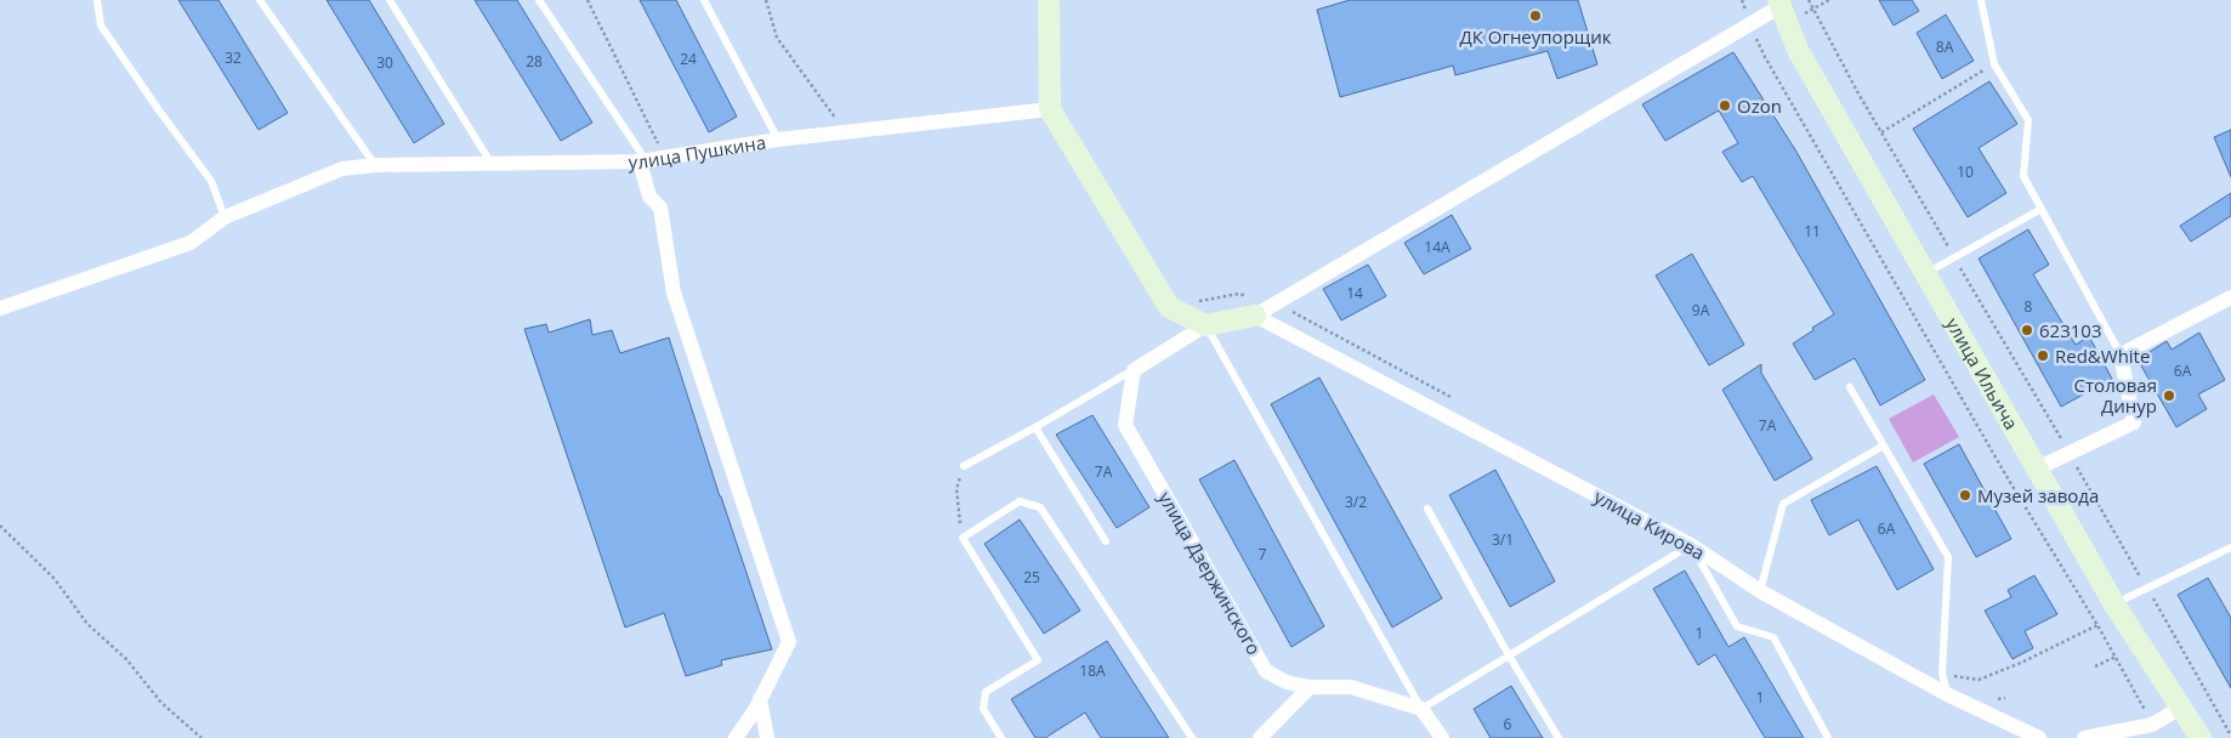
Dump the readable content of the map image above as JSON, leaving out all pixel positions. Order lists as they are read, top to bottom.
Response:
{
  "streets": {
    "street": [
      "улица Пушкина",
      "улица Ильича",
      "улица Кирова",
      "улица Дзержинского"
    ]
  },
  "places": [
    "ДК Огнеупорщик",
    "Ozon",
    "623103",
    "Red&White",
    "Столовая Динур",
    "Музей завода"
  ],
  "house_numbers": [
    "8А",
    "32",
    "24",
    "28",
    "30",
    "10",
    "11",
    "14А",
    "14",
    "8",
    "9А",
    "6А",
    "7А",
    "7А",
    "3/2",
    "6А",
    "3/1",
    "7",
    "25",
    "1",
    "18А",
    "1",
    "6"
  ]
}
